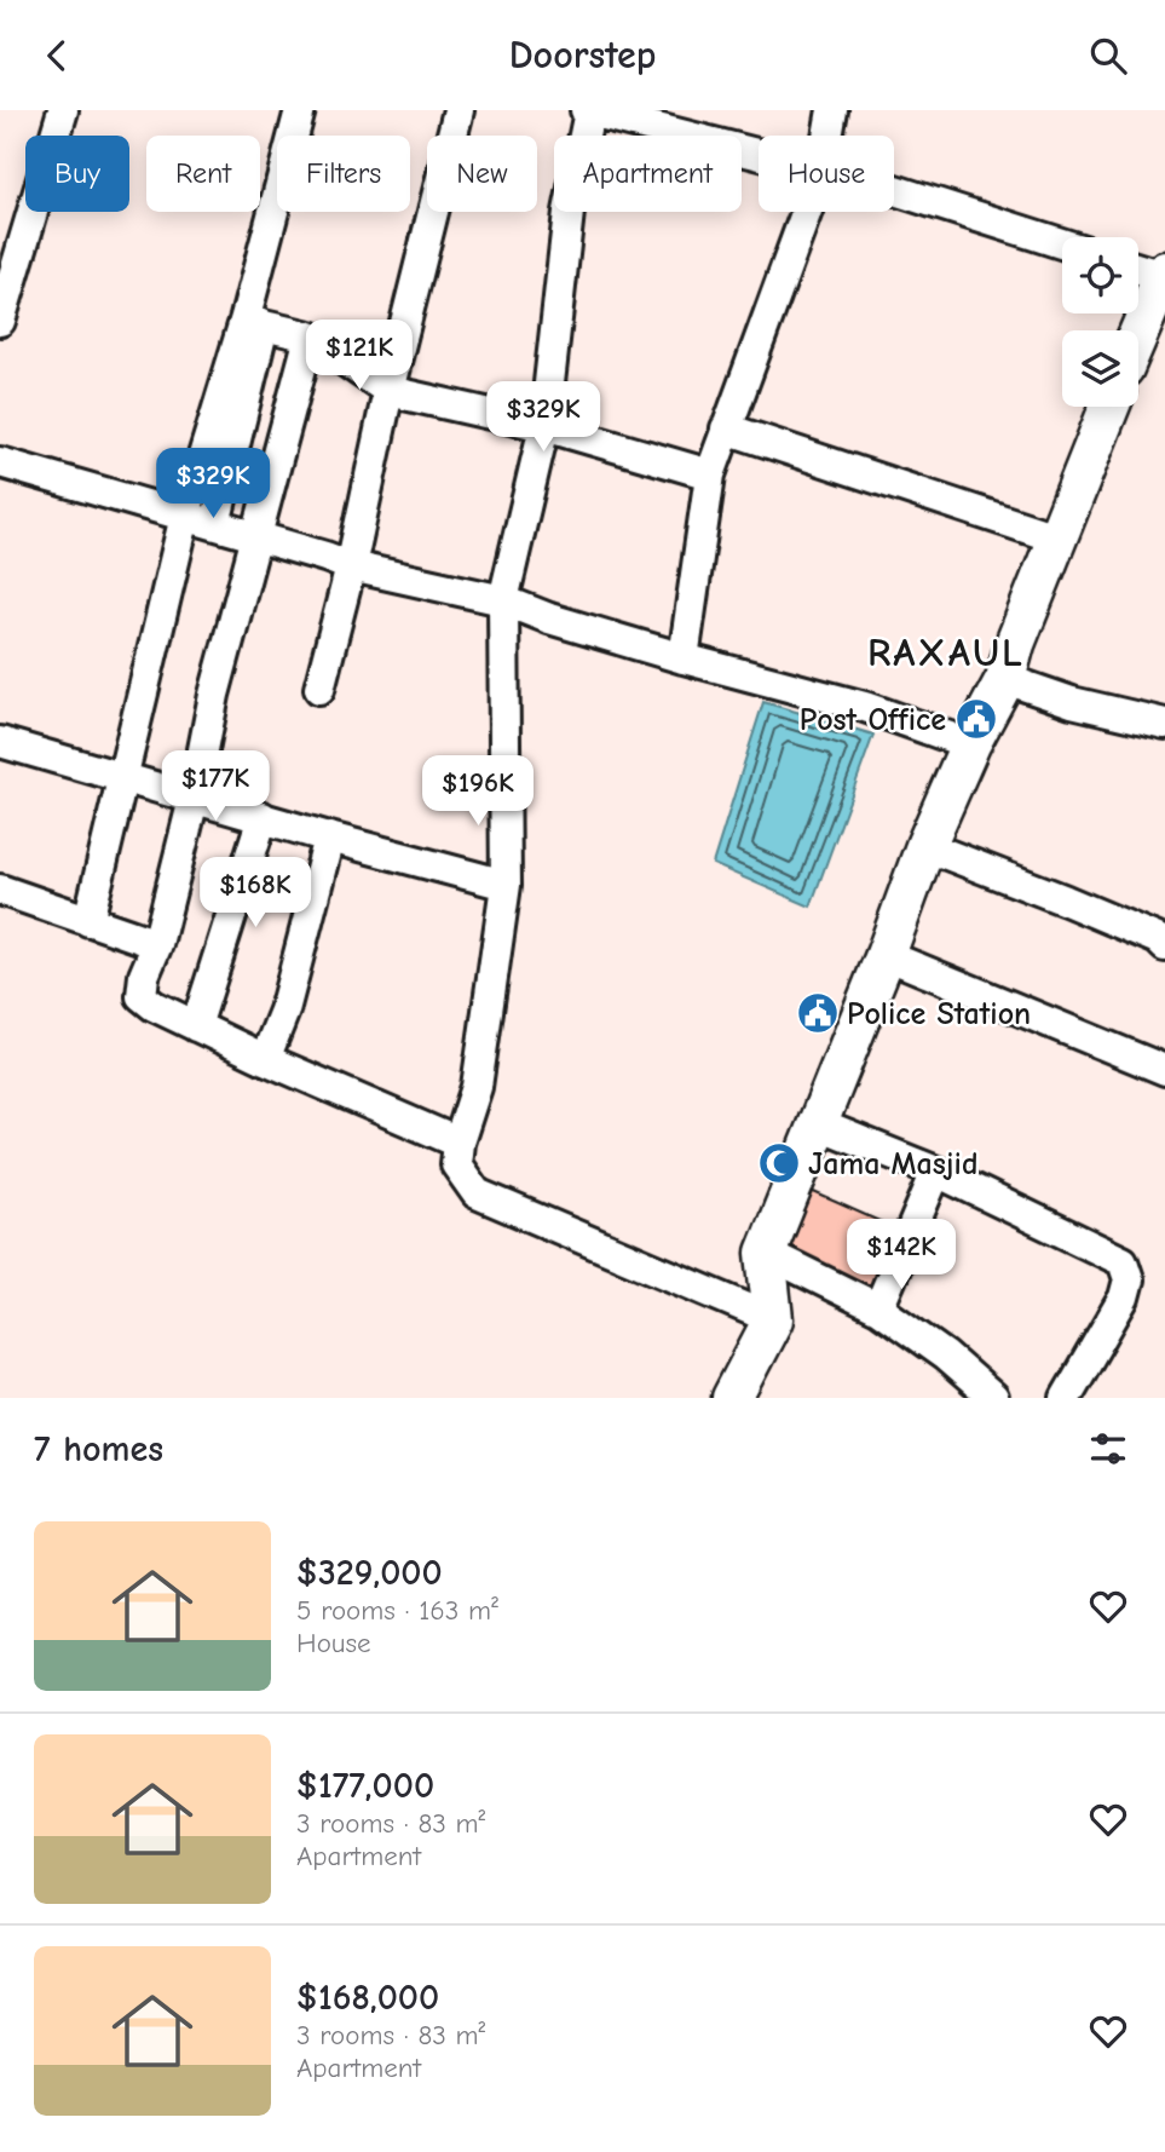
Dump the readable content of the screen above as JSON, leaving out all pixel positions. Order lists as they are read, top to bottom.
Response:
{
  "districts": ["RAXAUL"],
  "places": {
    "public building": ["Post Office", "Police Station"],
    "mosque": ["Jama Masjid"]
  },
  "page": {
    "header": "Doorstep",
    "chip": [
      "Buy",
      "Rent",
      "Filters",
      "New",
      "Apartment",
      "House"
    ],
    "price": [
      "$121K",
      "$329K",
      "$329K",
      "$177K",
      "$196K",
      "$168K",
      "$142K"
    ],
    "heading": "7 homes",
    "list": [
      {
        "name": "$329,000",
        "note": "5 rooms · 163 m² · House"
      },
      {
        "name": "$177,000",
        "note": "3 rooms · 83 m² · Apartment"
      },
      {
        "name": "$168,000",
        "note": "3 rooms · 83 m² · Apartment"
      }
    ]
  }
}
